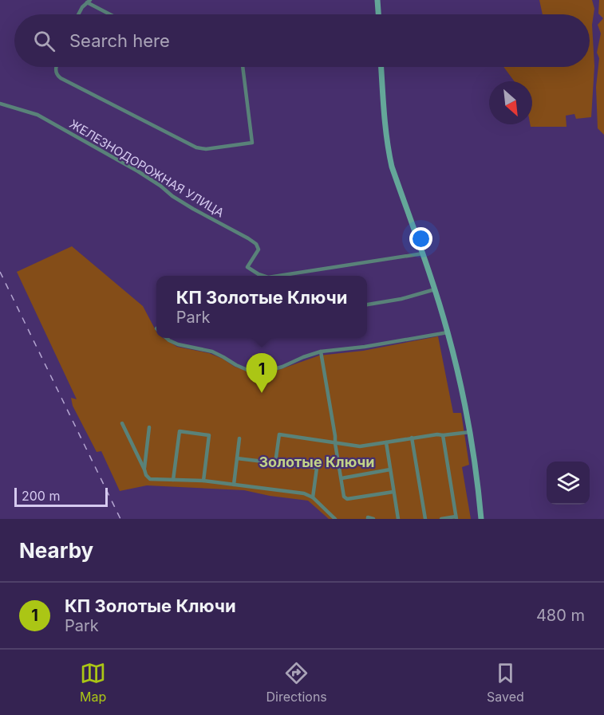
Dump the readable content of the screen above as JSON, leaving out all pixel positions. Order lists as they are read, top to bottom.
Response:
{
  "streets": {
    "street": ["ЖЕЛЕЗНОДОРОЖНАЯ УЛИЦА"]
  },
  "districts": ["Золотые Ключи"],
  "scale_bar": "200 m",
  "north": "bottom right",
  "page": {
    "search": "Search here",
    "popup": ["КП Золотые Ключи", "Park"],
    "pins": "1",
    "scale": "200 m",
    "heading": "Nearby",
    "list": [
      {
        "mark": "1",
        "name": "КП Золотые Ключи",
        "note": "Park",
        "value": "480 m"
      }
    ],
    "nav": ["Map", "Directions", "Saved"]
  }
}
